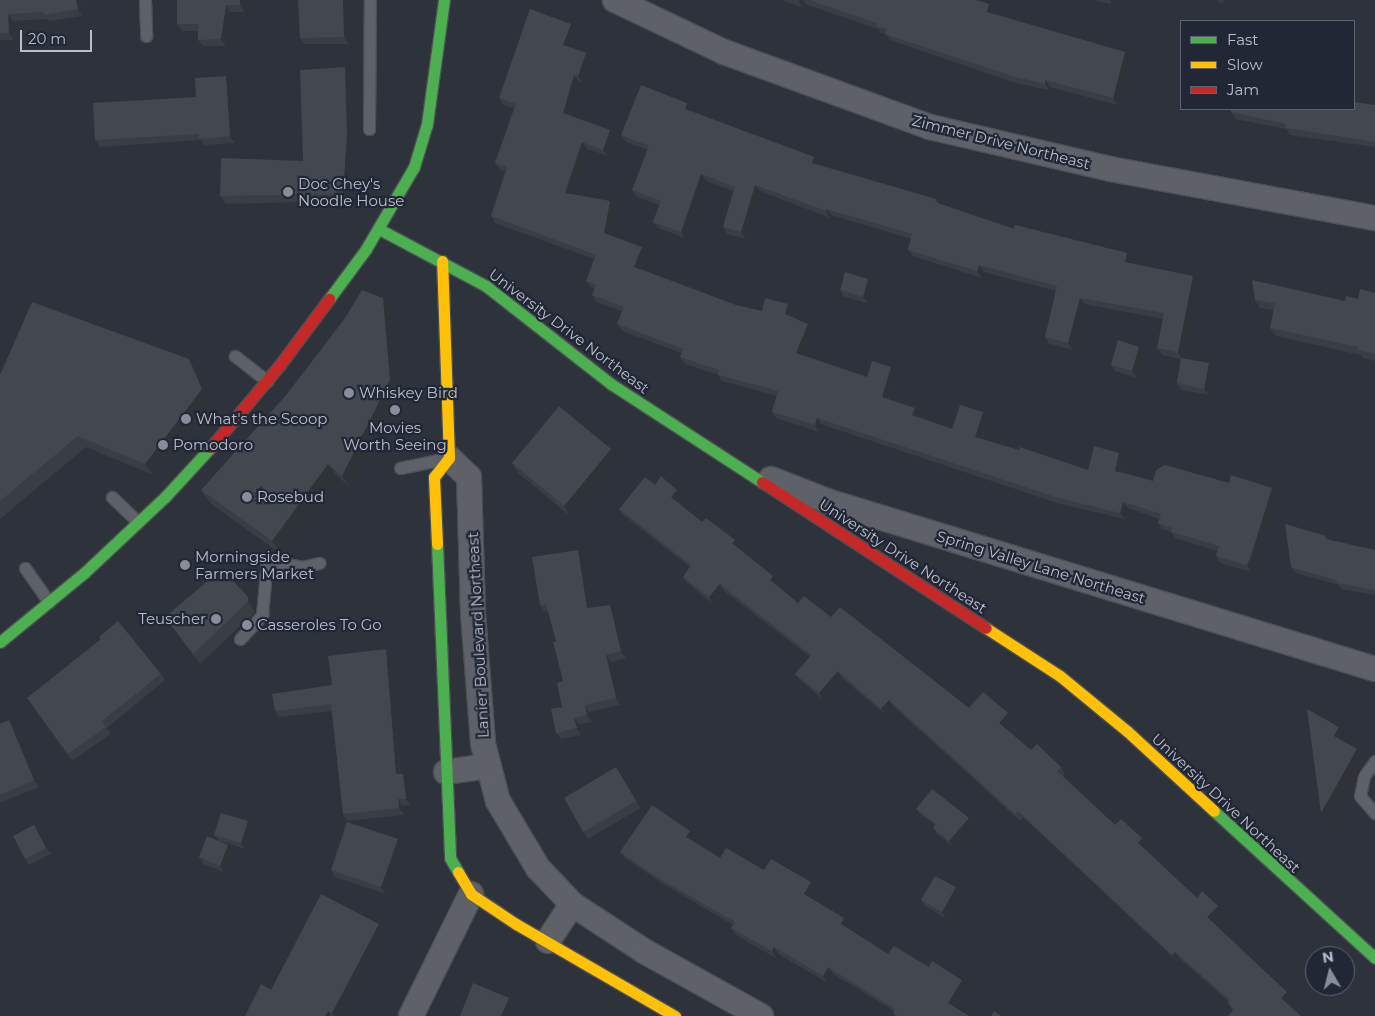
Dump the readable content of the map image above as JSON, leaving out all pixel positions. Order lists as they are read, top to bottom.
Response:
{
  "streets": {
    "street": [
      "Zimmer Drive Northeast",
      "University Drive Northeast",
      "Spring Valley Lane Northeast",
      "Lanier Boulevard Northeast"
    ]
  },
  "crossings": [
    ["University Drive Northeast", "Spring Valley Lane Northeast"]
  ],
  "places": [
    "Doc Chey's Noodle House",
    "Whiskey Bird",
    "Movies Worth Seeing",
    "What's the Scoop",
    "Pomodoro",
    "Rosebud",
    "Morningside Farmers Market",
    "Teuscher",
    "Casseroles To Go"
  ],
  "legend": ["Fast", "Slow", "Jam"],
  "scale_bar": "20 m",
  "north": "top"
}
